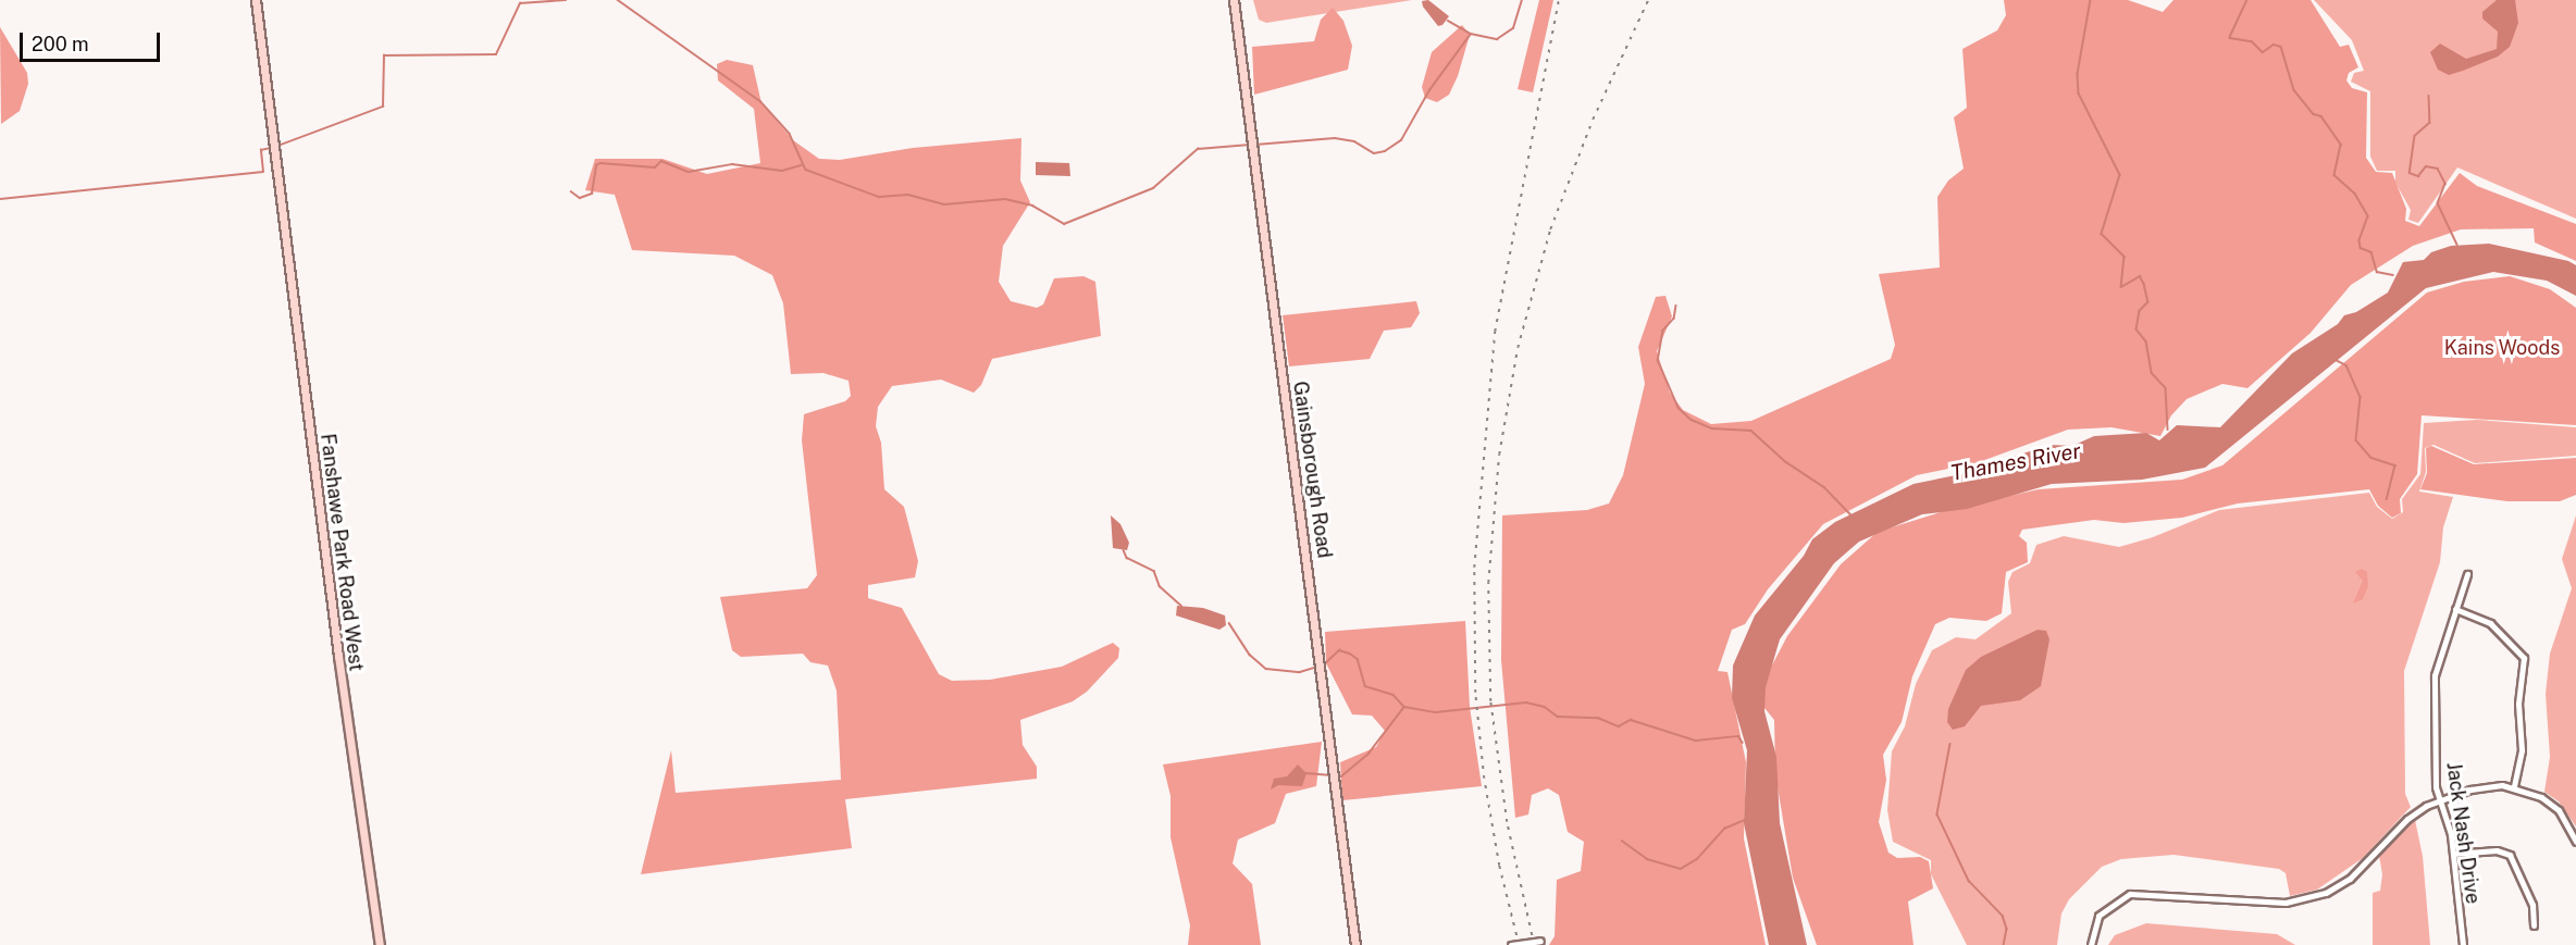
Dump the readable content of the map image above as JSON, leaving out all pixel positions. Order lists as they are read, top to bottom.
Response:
{
  "streets": {
    "main road": ["Gainsborough Road", "Fanshawe Park Road West"],
    "street": ["Jack Nash Drive"]
  },
  "water": ["Thames River"],
  "parks": ["Kains Woods"],
  "scale_bar": "200 m"
}
